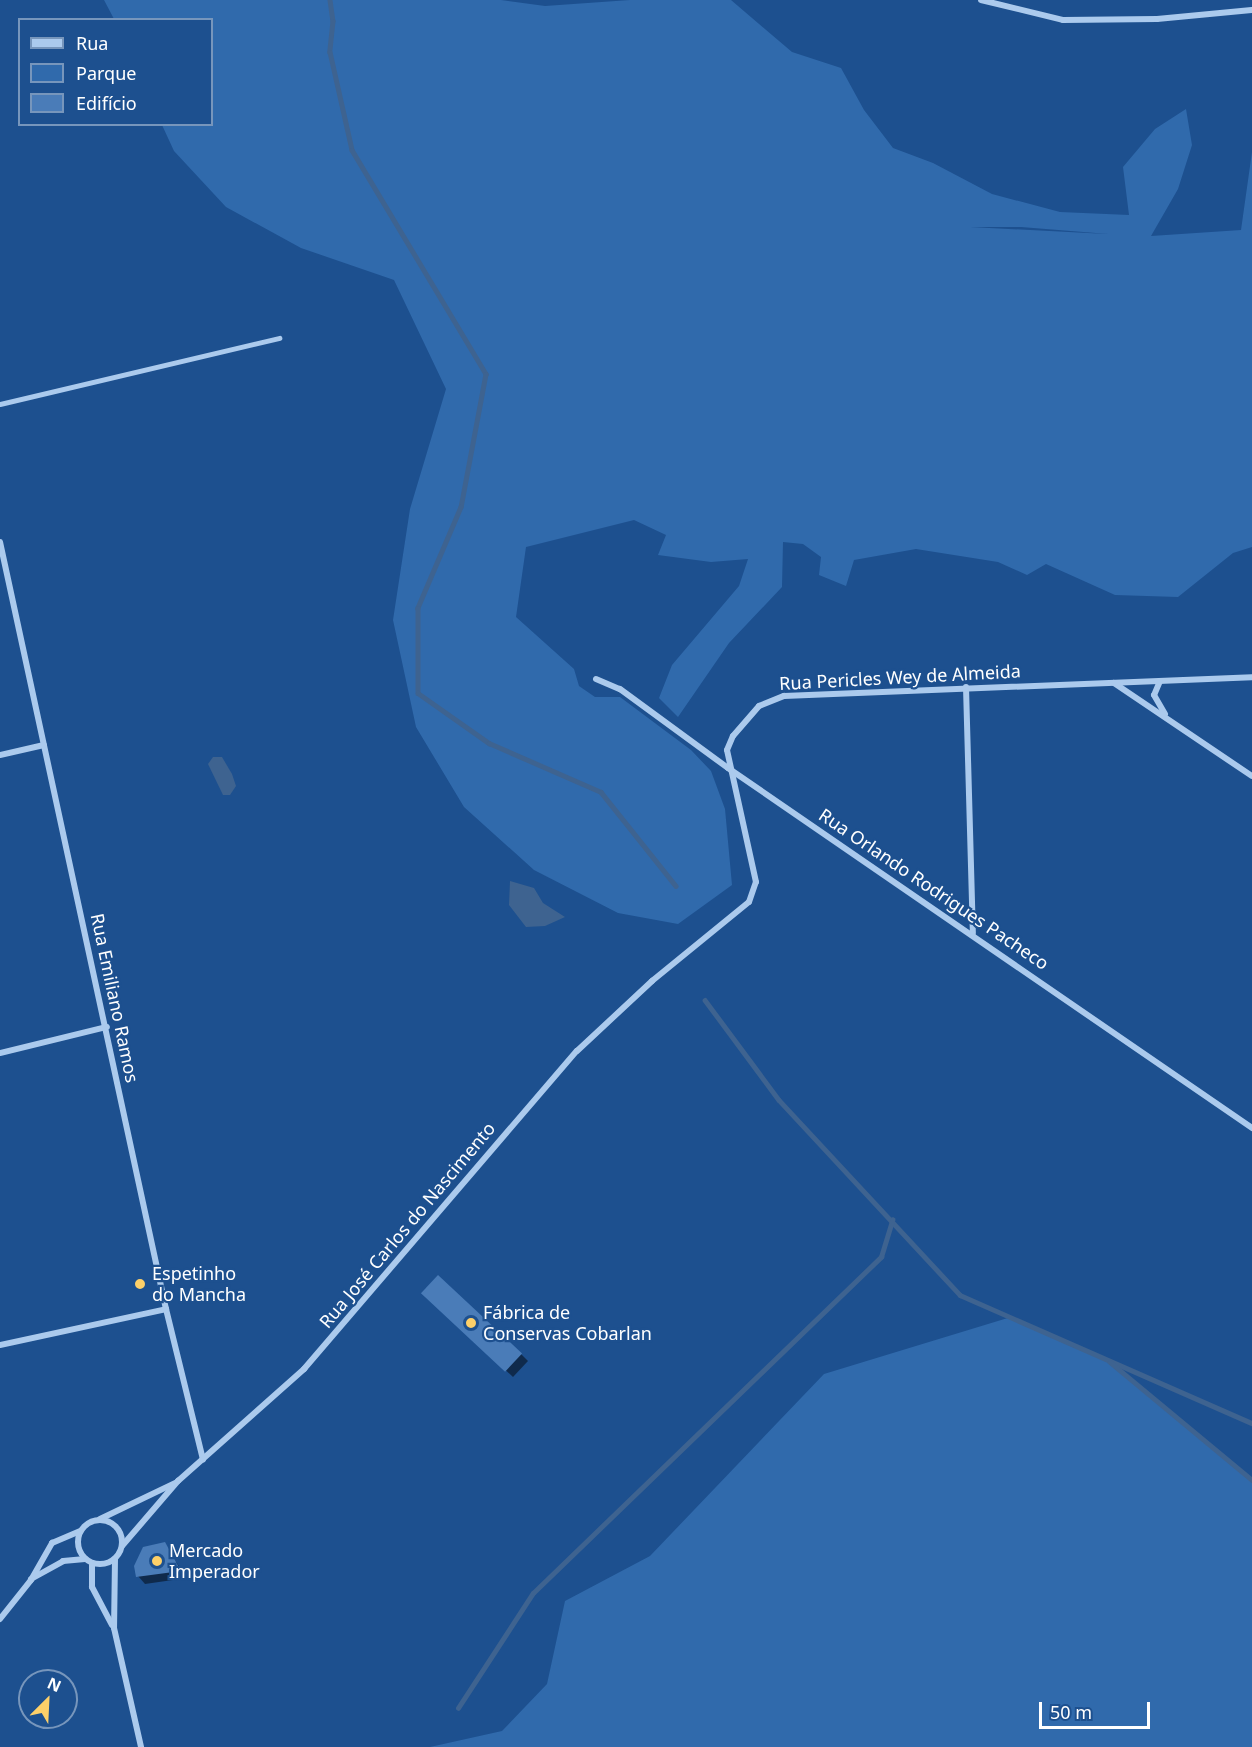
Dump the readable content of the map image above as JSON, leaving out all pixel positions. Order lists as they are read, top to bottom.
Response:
{
  "streets": {
    "street": [
      "Rua Pericles Wey de Almeida",
      "Rua Orlando Rodrigues Pacheco",
      "Rua Emiliano Ramos",
      "Rua José Carlos do Nascimento"
    ]
  },
  "crossings": [
    ["Rua Pericles Wey de Almeida", "Rua Orlando Rodrigues Pacheco"],
    ["Rua Pericles Wey de Almeida", "Rua José Carlos do Nascimento"],
    ["Rua Emiliano Ramos", "Rua José Carlos do Nascimento"]
  ],
  "places": ["Espetinho do Mancha", "Fábrica de Conservas Cobarlan", "Mercado Imperador"],
  "legend": ["Rua", "Parque", "Edifício"],
  "scale_bar": "50 m",
  "north": "top right"
}
